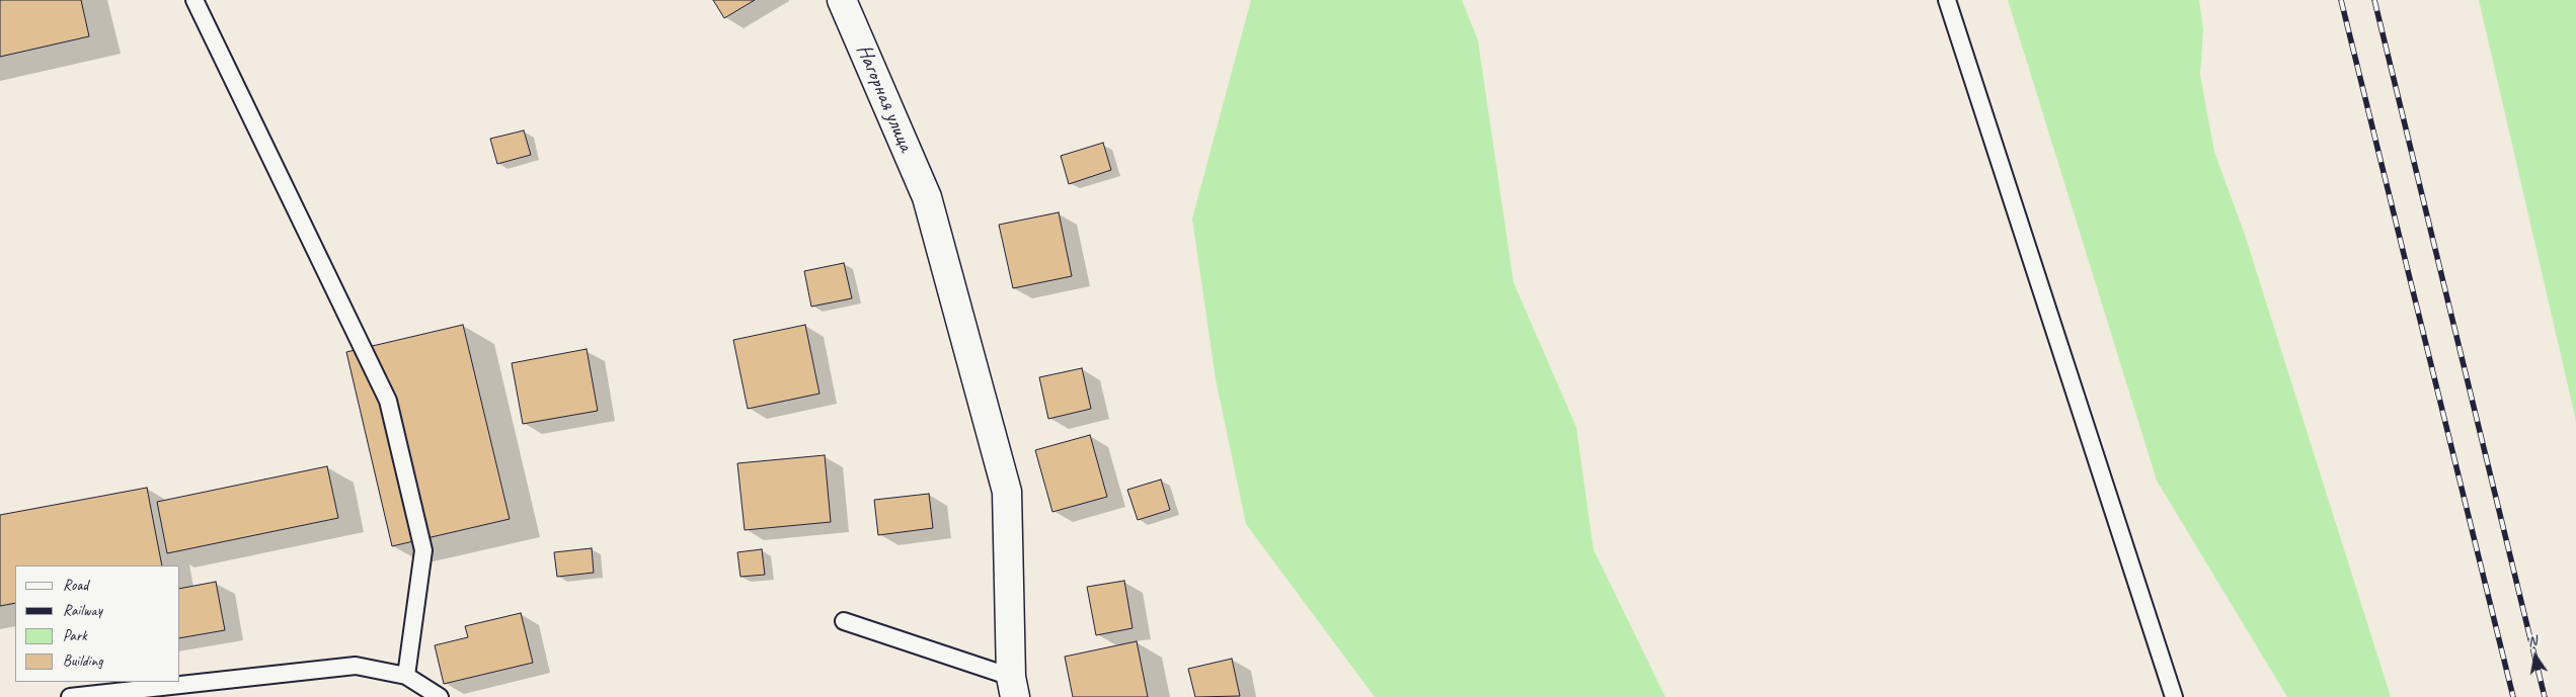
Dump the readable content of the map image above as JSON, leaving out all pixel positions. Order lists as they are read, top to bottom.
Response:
{
  "streets": {
    "street": ["Нагорная улица"]
  },
  "legend": [
    "Road",
    "Railway",
    "Park",
    "Building"
  ],
  "north": "top"
}
